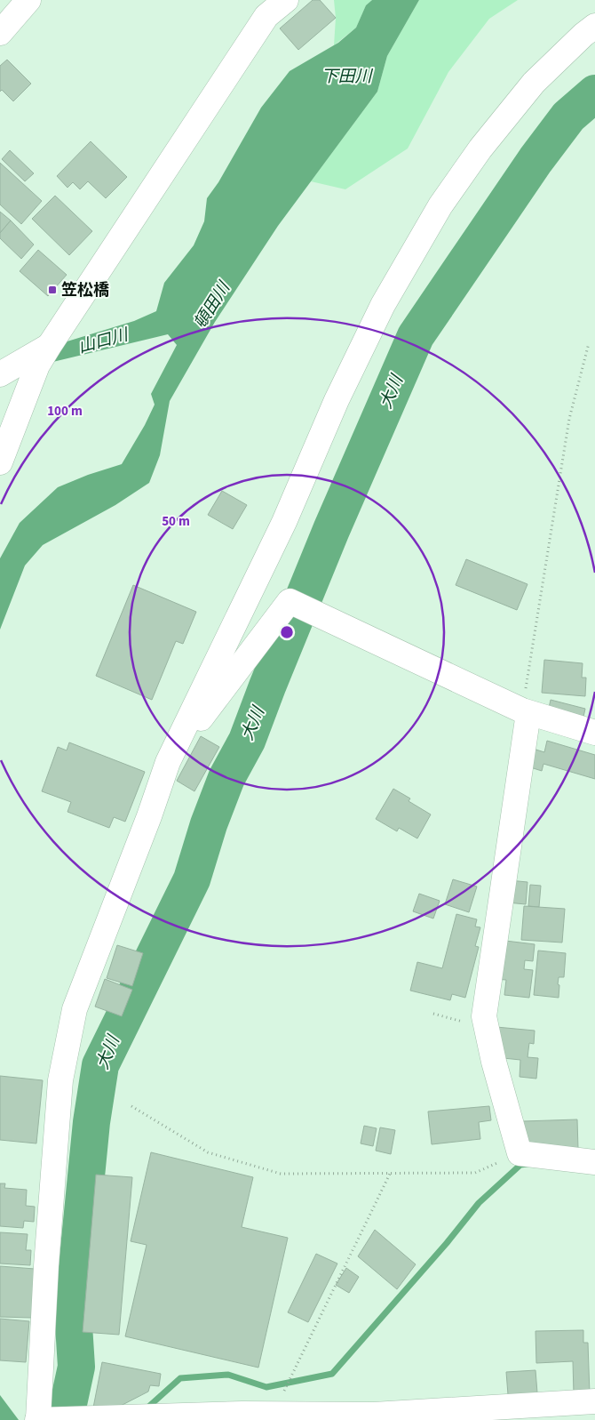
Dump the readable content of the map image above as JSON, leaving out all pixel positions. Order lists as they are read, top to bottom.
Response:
{
  "water": [
    "下田川",
    "頓田川",
    "山口川",
    "大川"
  ],
  "places": {
    "transit": ["笠松橋"]
  },
  "rings": ["100 m", "50 m"]
}
